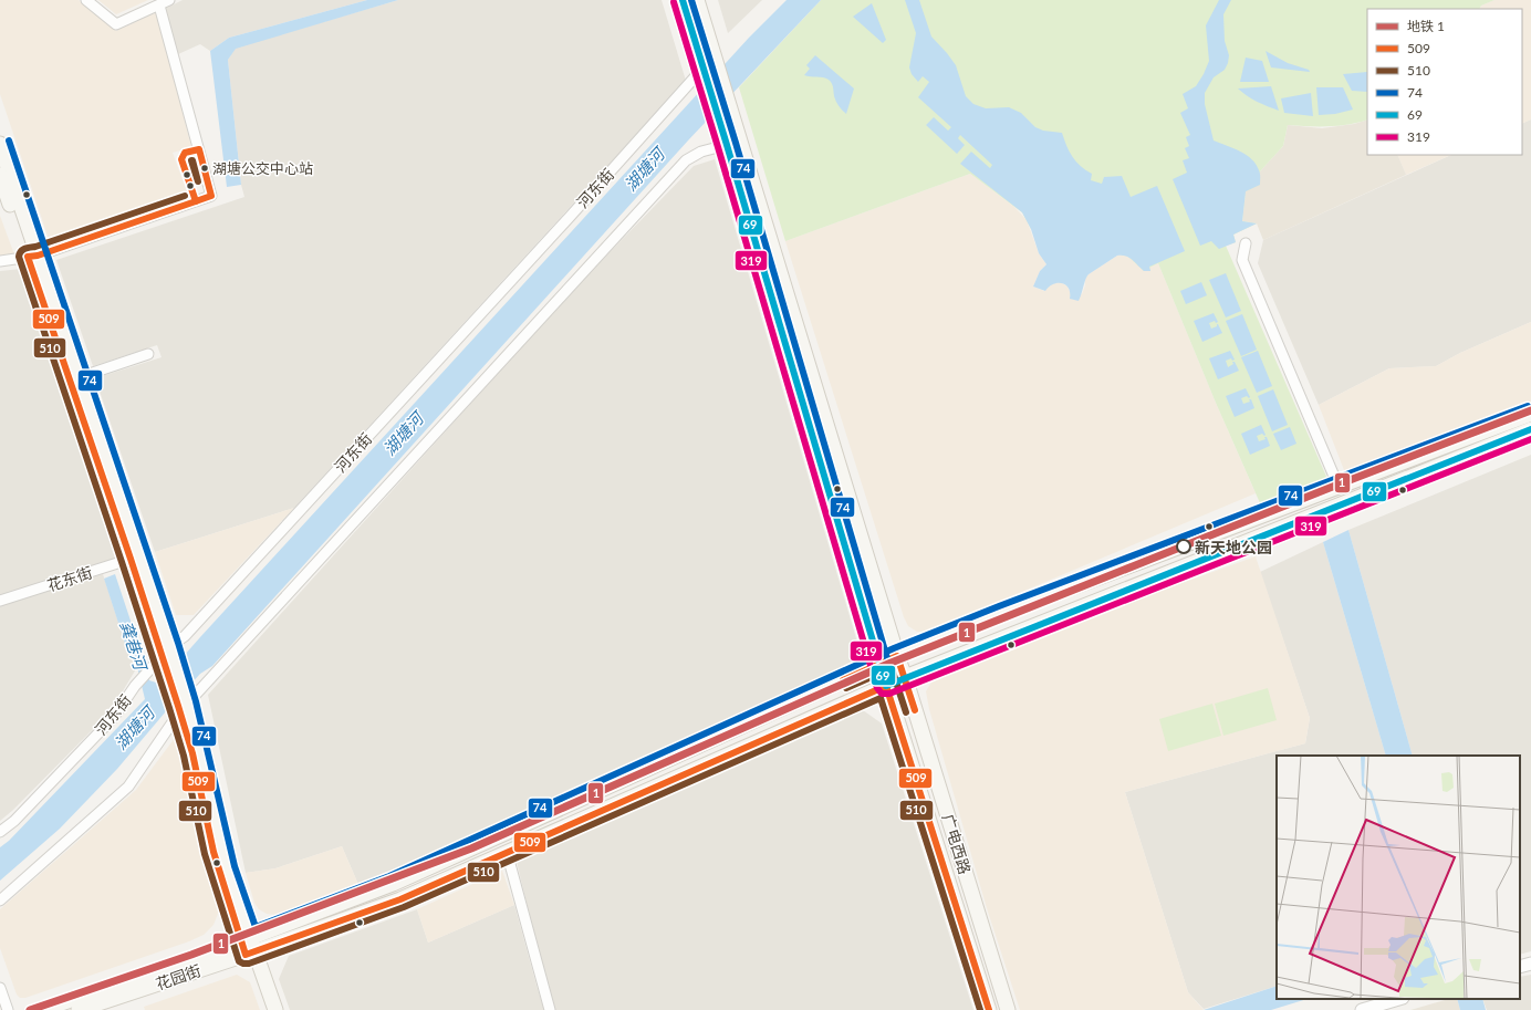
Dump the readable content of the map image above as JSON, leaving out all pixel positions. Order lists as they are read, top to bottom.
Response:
{
  "streets": {
    "main road": ["广电西路", "花园街"],
    "street": ["河东街", "花东街"]
  },
  "crossings": [
    ["河东街", "广电西路"],
    ["广电西路", "花园街"]
  ],
  "water": ["湖塘河", "龚巷河"],
  "places": ["湖塘公交中心站", "新天地公园"],
  "lines": [
    "transit line 74",
    "transit line 69",
    "transit line 319",
    "transit line 509",
    "transit line 510",
    "metro line 1"
  ],
  "legend": [
    "地铁 1",
    "509",
    "510",
    "74",
    "69",
    "319"
  ]
}
